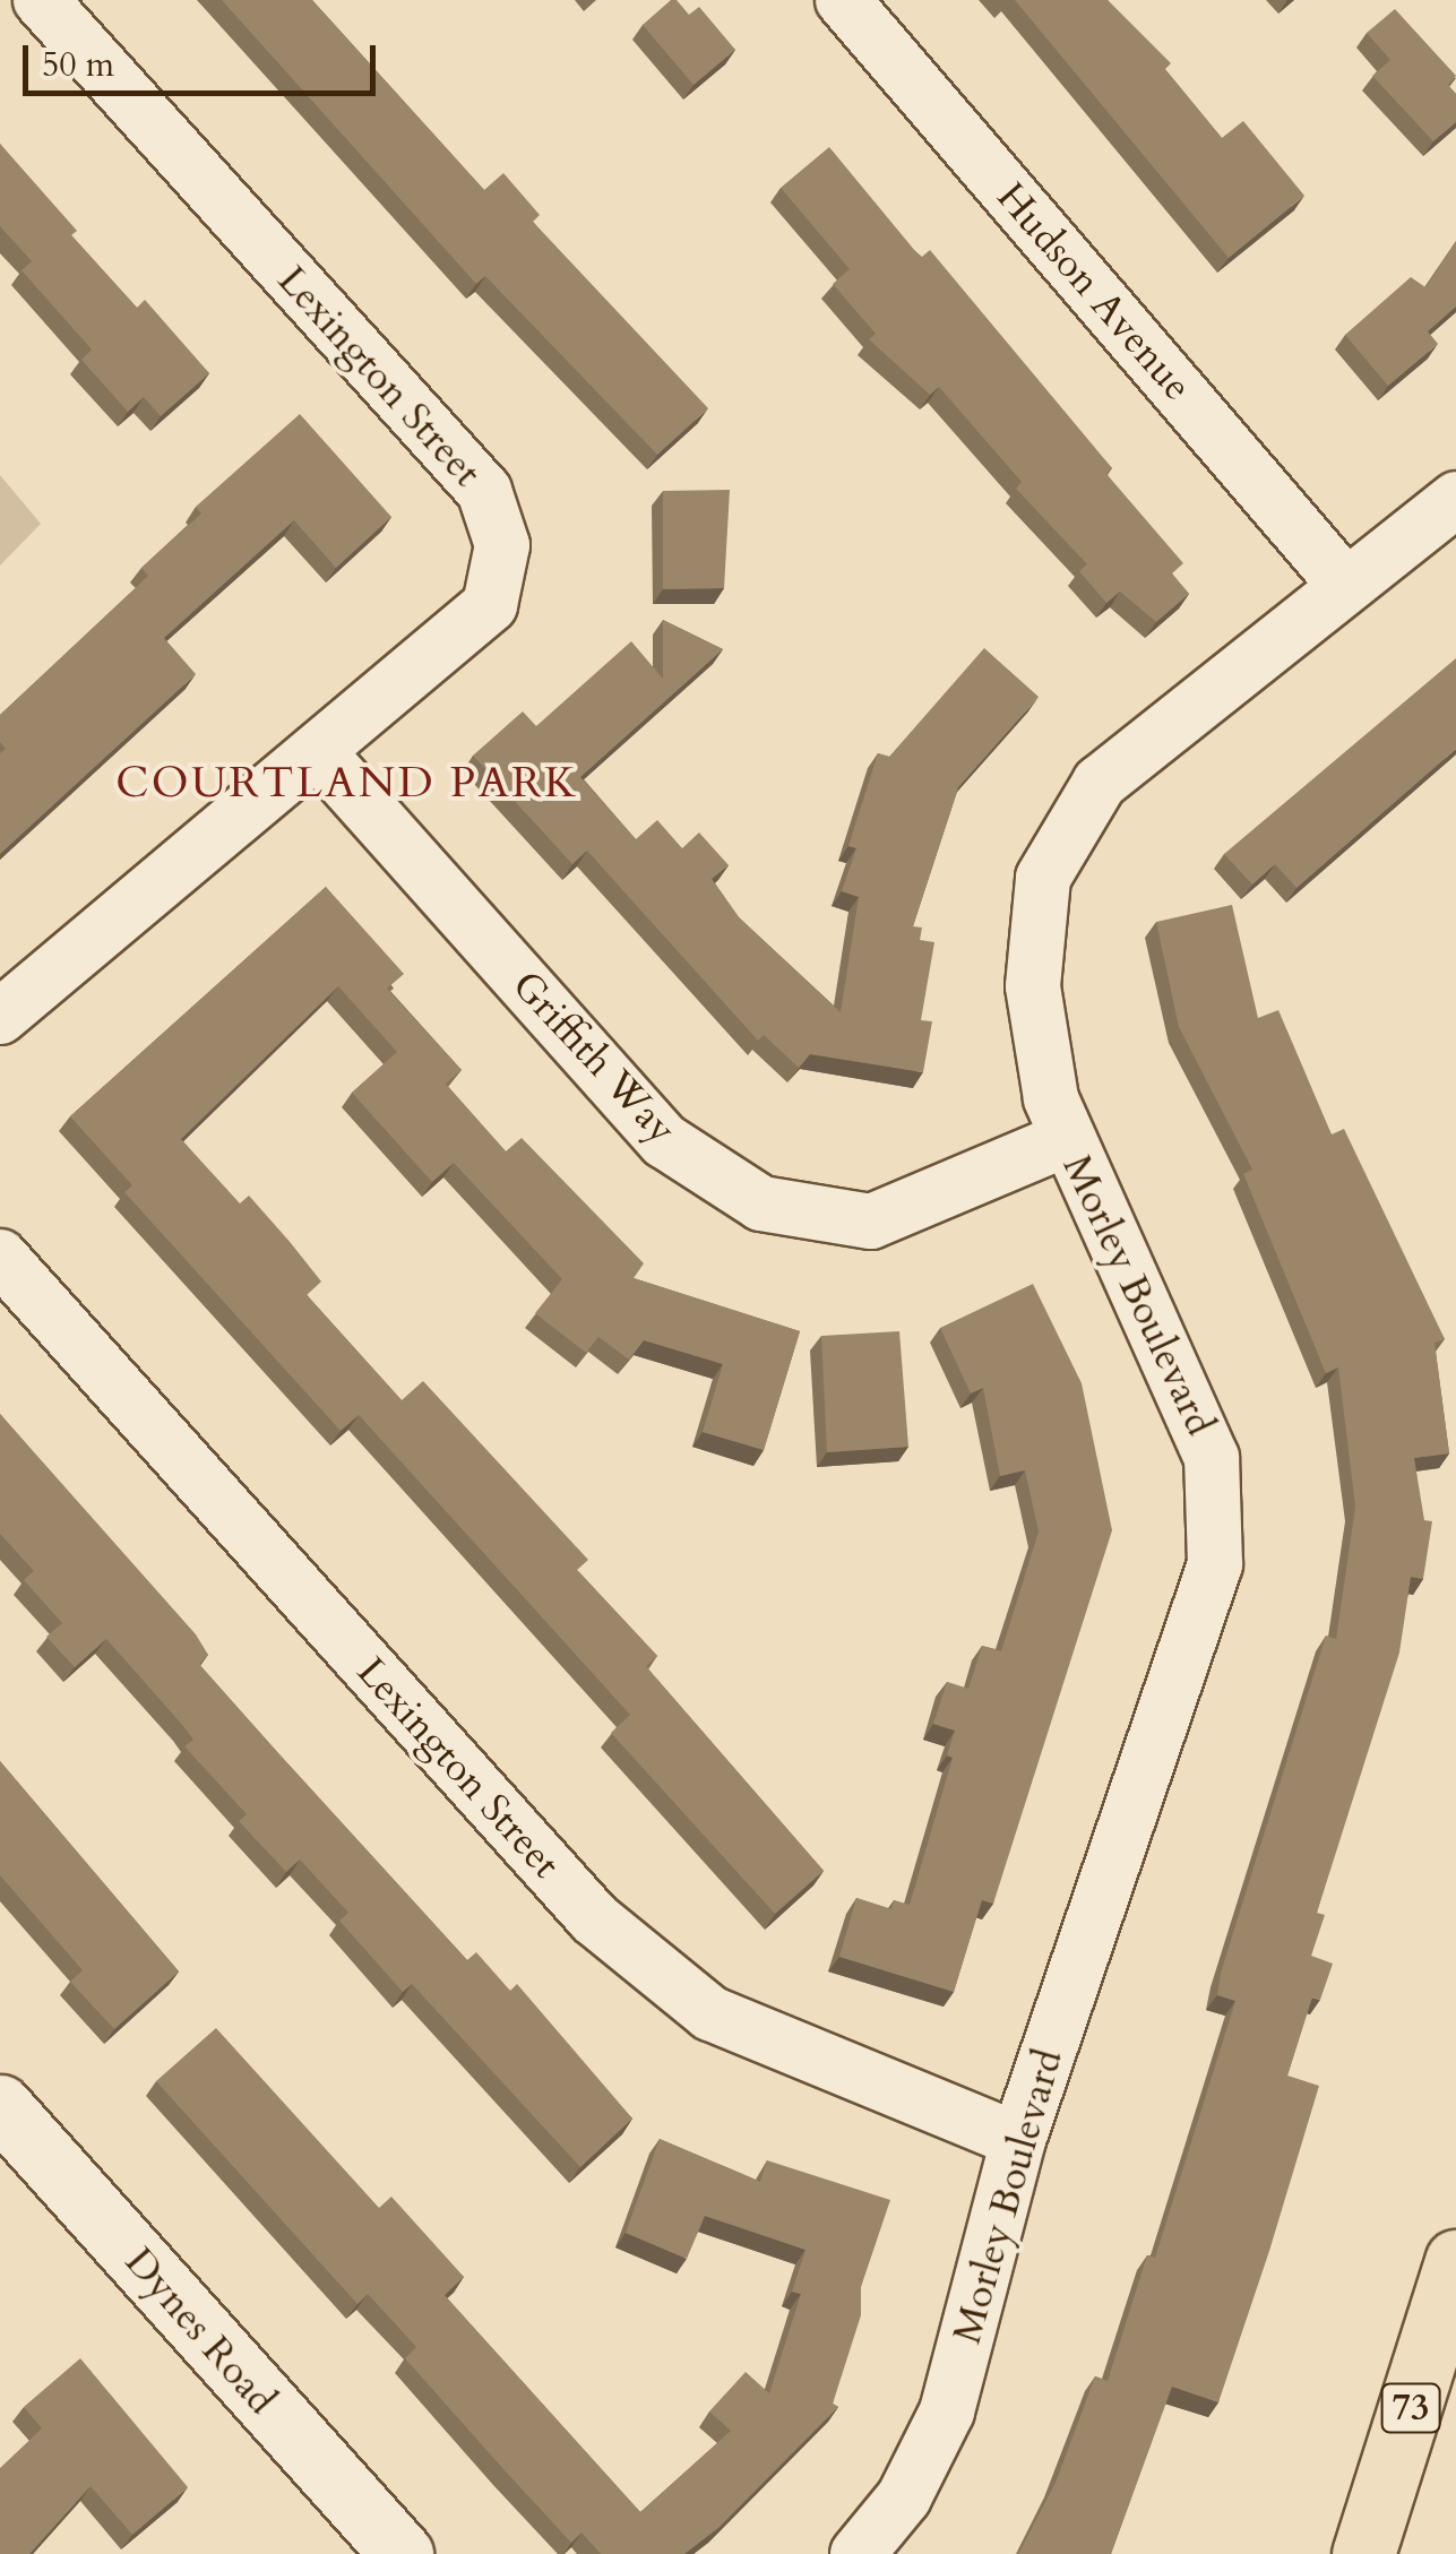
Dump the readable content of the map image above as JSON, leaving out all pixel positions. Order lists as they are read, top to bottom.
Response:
{
  "streets": {
    "main road": ["73"],
    "street": [
      "Hudson Avenue",
      "Lexington Street",
      "Griffith Way",
      "Morley Boulevard",
      "Dynes Road"
    ]
  },
  "crossings": [
    ["Hudson Avenue", "Morley Boulevard"],
    ["Lexington Street", "Griffith Way"],
    ["Lexington Street", "Morley Boulevard"],
    ["Griffith Way", "Morley Boulevard"]
  ],
  "districts": ["COURTLAND PARK"],
  "scale_bar": "50 m"
}
